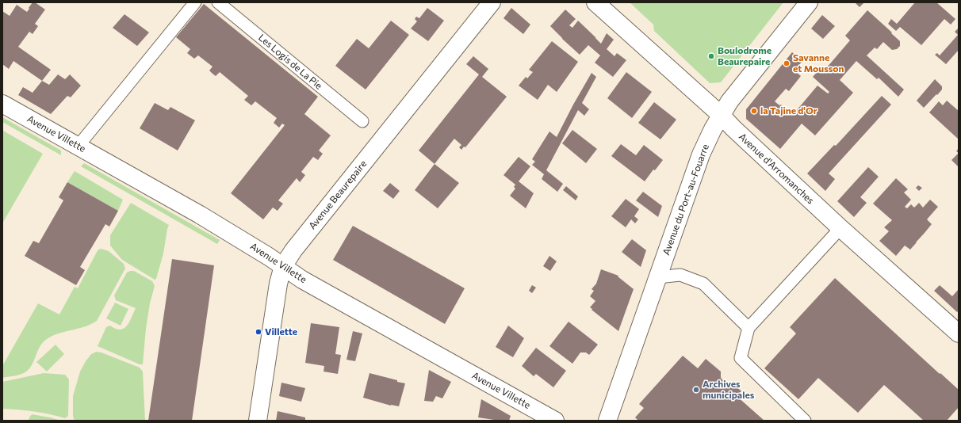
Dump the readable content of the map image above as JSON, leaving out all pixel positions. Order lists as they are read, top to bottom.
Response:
{
  "streets": {
    "street": [
      "Avenue Villette",
      "Avenue d'Arromanches",
      "Avenue Beaurepaire",
      "Avenue du Port-au-Fouarre"
    ],
    "lane": ["Les Logis de La Pie"]
  },
  "crossings": [
    ["Avenue Villette", "Avenue Beaurepaire"],
    ["Avenue d'Arromanches", "Avenue du Port-au-Fouarre"]
  ],
  "places": [
    "Boulodrome Beaurepaire",
    "Savanne et Mousson",
    "la Tajine d'Or",
    "Villette",
    "Archives municipales"
  ]
}
